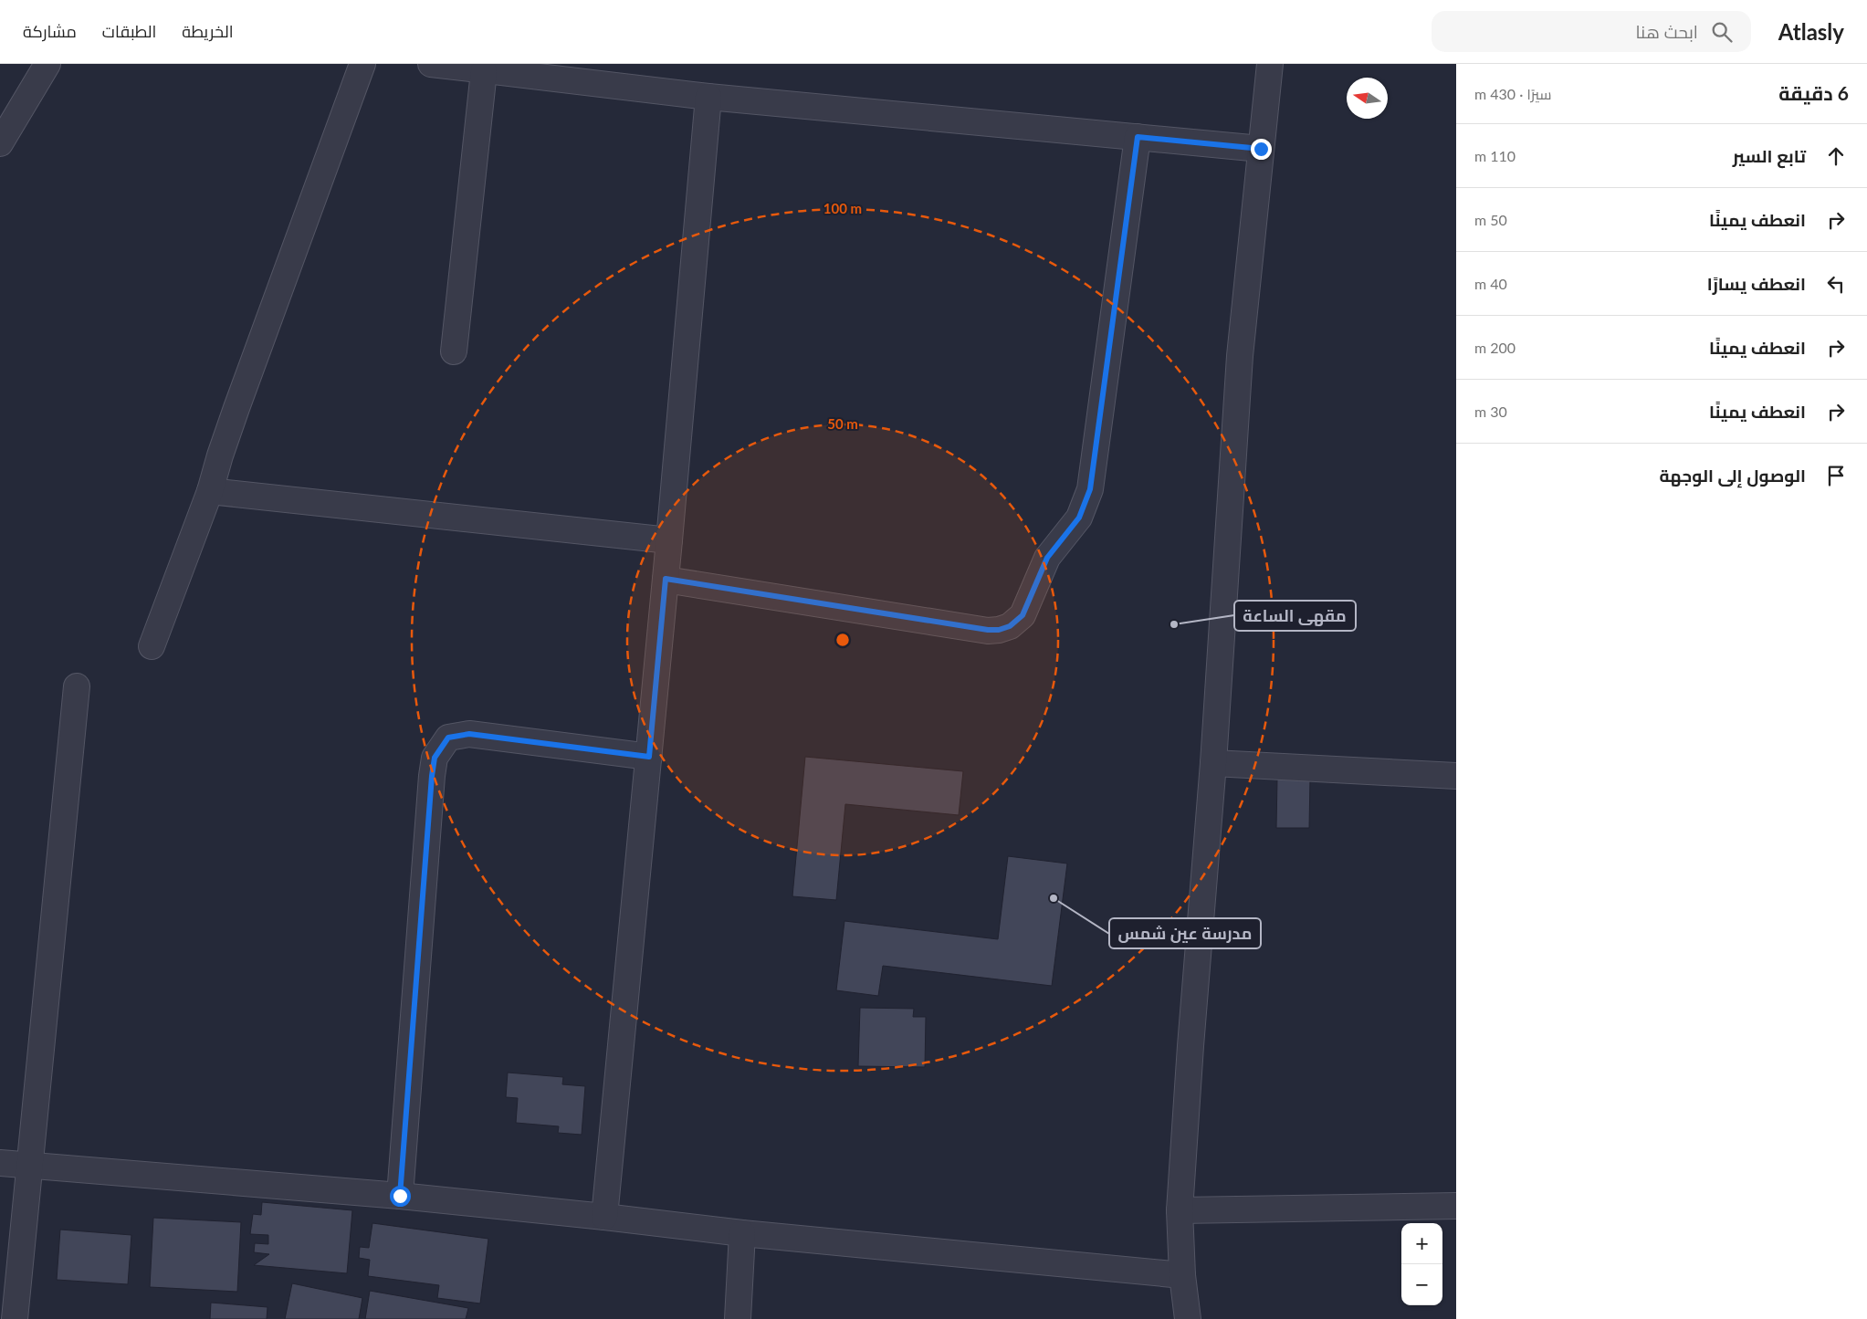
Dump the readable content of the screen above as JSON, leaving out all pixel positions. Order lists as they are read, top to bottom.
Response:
{
  "places": ["مقهى الساعة", "مدرسة عين شمس"],
  "north": "left",
  "page": {
    "header": "Atlasly",
    "search": "ابحث هنا",
    "nav": ["الخريطة", "الطبقات", "مشاركة"],
    "heading": ["6 دقيقة", "سيرًا · 430 m"],
    "list": [
      ["تابع السير", "110 m"],
      ["انعطف يمينًا", "50 m"],
      ["انعطف يسارًا", "40 m"],
      ["انعطف يمينًا", "200 m"],
      ["انعطف يمينًا", "30 m"],
      "الوصول إلى الوجهة"
    ],
    "map_buttons": ["+", "−"]
  },
  "rings": ["100 m", "50 m"]
}
